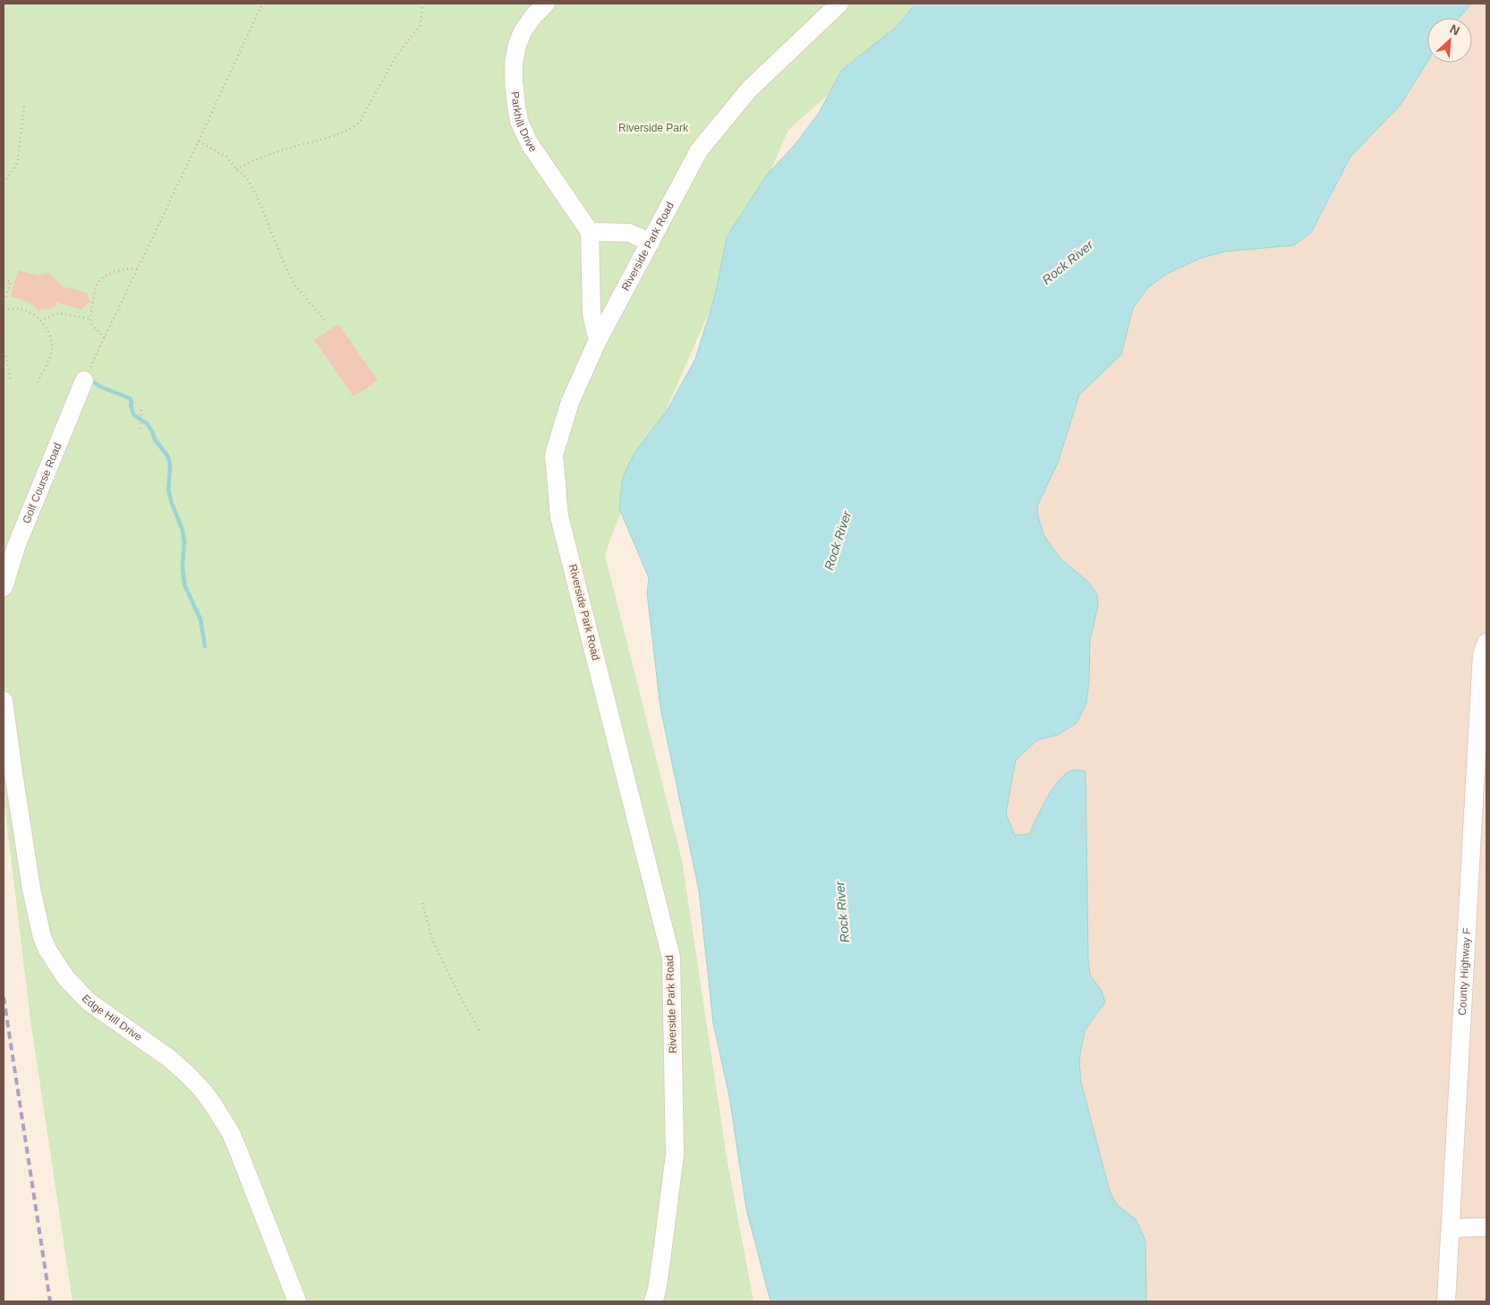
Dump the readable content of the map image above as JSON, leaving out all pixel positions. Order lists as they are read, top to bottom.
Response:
{
  "streets": {
    "street": [
      "Parkhill Drive",
      "Riverside Park Road",
      "Golf Course Road",
      "County Highway F",
      "Edge Hill Drive"
    ]
  },
  "water": ["Rock River"],
  "parks": ["Riverside Park"],
  "north": "top right"
}
